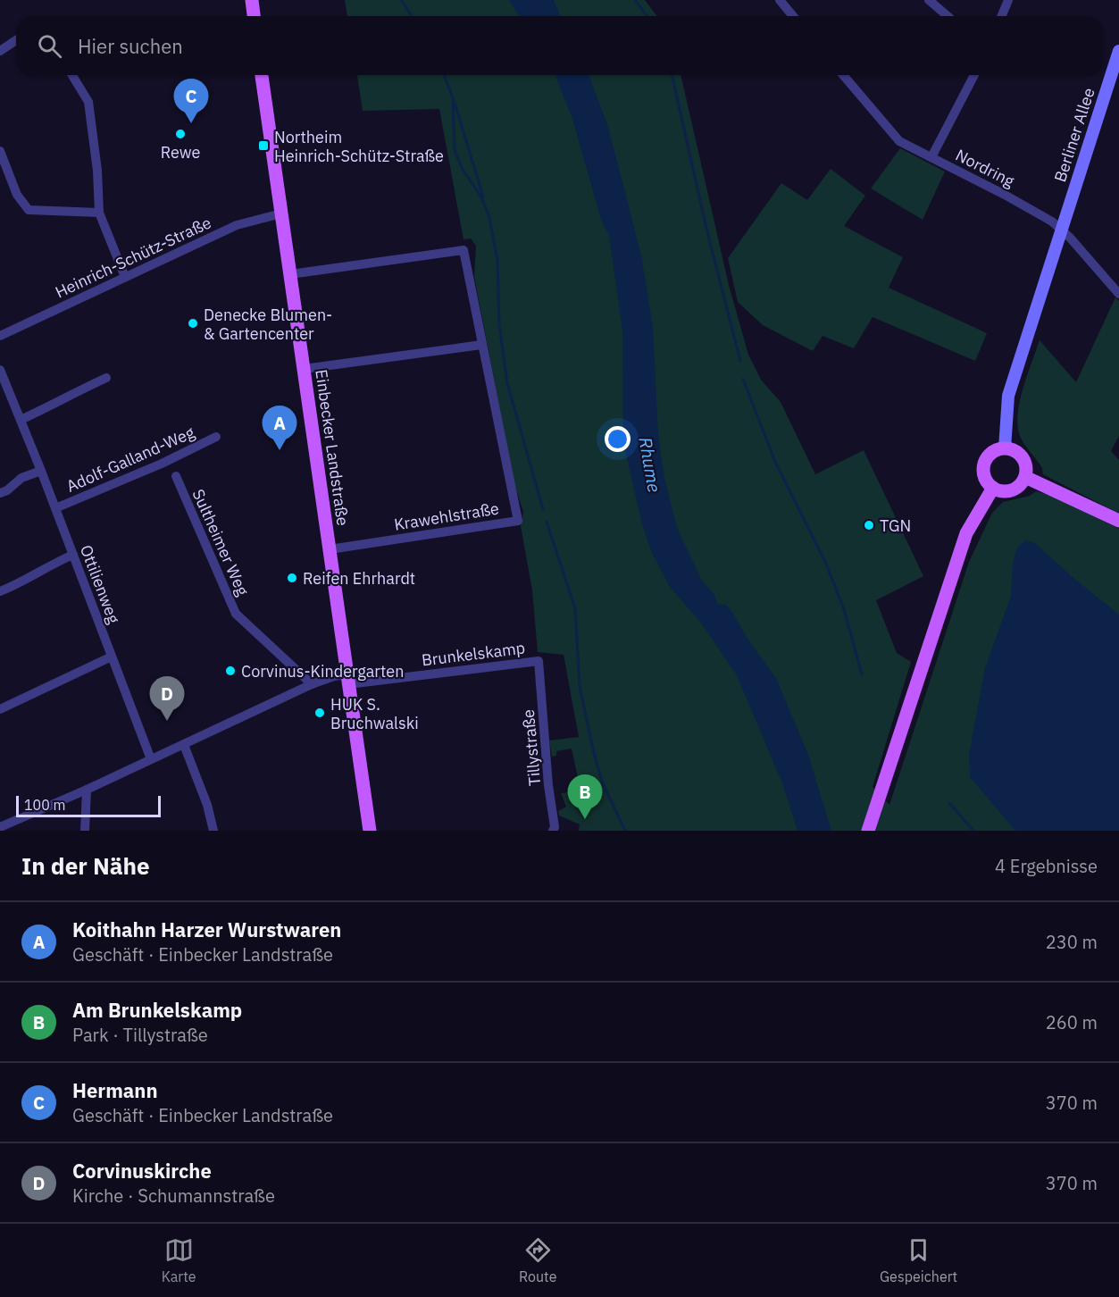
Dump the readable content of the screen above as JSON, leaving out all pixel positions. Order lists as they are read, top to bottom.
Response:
{
  "streets": {
    "main road": ["Berliner Allee", "Einbecker Landstraße"],
    "street": [
      "Nordring",
      "Heinrich-Schütz-Straße",
      "Adolf-Galland-Weg",
      "Krawehlstraße",
      "Sultheimer Weg",
      "Ottilienweg",
      "Brunkelskamp",
      "Tillystraße"
    ]
  },
  "crossings": [
    ["Berliner Allee", "Nordring"],
    ["Heinrich-Schütz-Straße", "Einbecker Landstraße"],
    ["Einbecker Landstraße", "Krawehlstraße"],
    ["Einbecker Landstraße", "Brunkelskamp"],
    ["Adolf-Galland-Weg", "Ottilienweg"],
    ["Sultheimer Weg", "Brunkelskamp"],
    ["Ottilienweg", "Brunkelskamp"],
    ["Brunkelskamp", "Tillystraße"]
  ],
  "water": ["Rhume"],
  "places": {
    "other": [
      "Rewe",
      "Denecke Blumen- & Gartencenter",
      "TGN",
      "Reifen Ehrhardt",
      "Corvinus-Kindergarten",
      "HUK S. Bruchwalski"
    ],
    "transit": ["Northeim Heinrich-Schütz-Straße"]
  },
  "scale_bar": "100 m",
  "page": {
    "search": "Hier suchen",
    "pins": [
      "C",
      "A",
      "D",
      "B"
    ],
    "scale": "100 m",
    "heading": ["In der Nähe", "4 Ergebnisse"],
    "list": [
      {
        "mark": "A",
        "name": "Koithahn Harzer Wurstwaren",
        "note": "Geschäft · Einbecker Landstraße",
        "value": "230 m"
      },
      {
        "mark": "B",
        "name": "Am Brunkelskamp",
        "note": "Park · Tillystraße",
        "value": "260 m"
      },
      {
        "mark": "C",
        "name": "Hermann",
        "note": "Geschäft · Einbecker Landstraße",
        "value": "370 m"
      },
      {
        "mark": "D",
        "name": "Corvinuskirche",
        "note": "Kirche · Schumannstraße",
        "value": "370 m"
      }
    ],
    "nav": ["Karte", "Route", "Gespeichert"]
  }
}
